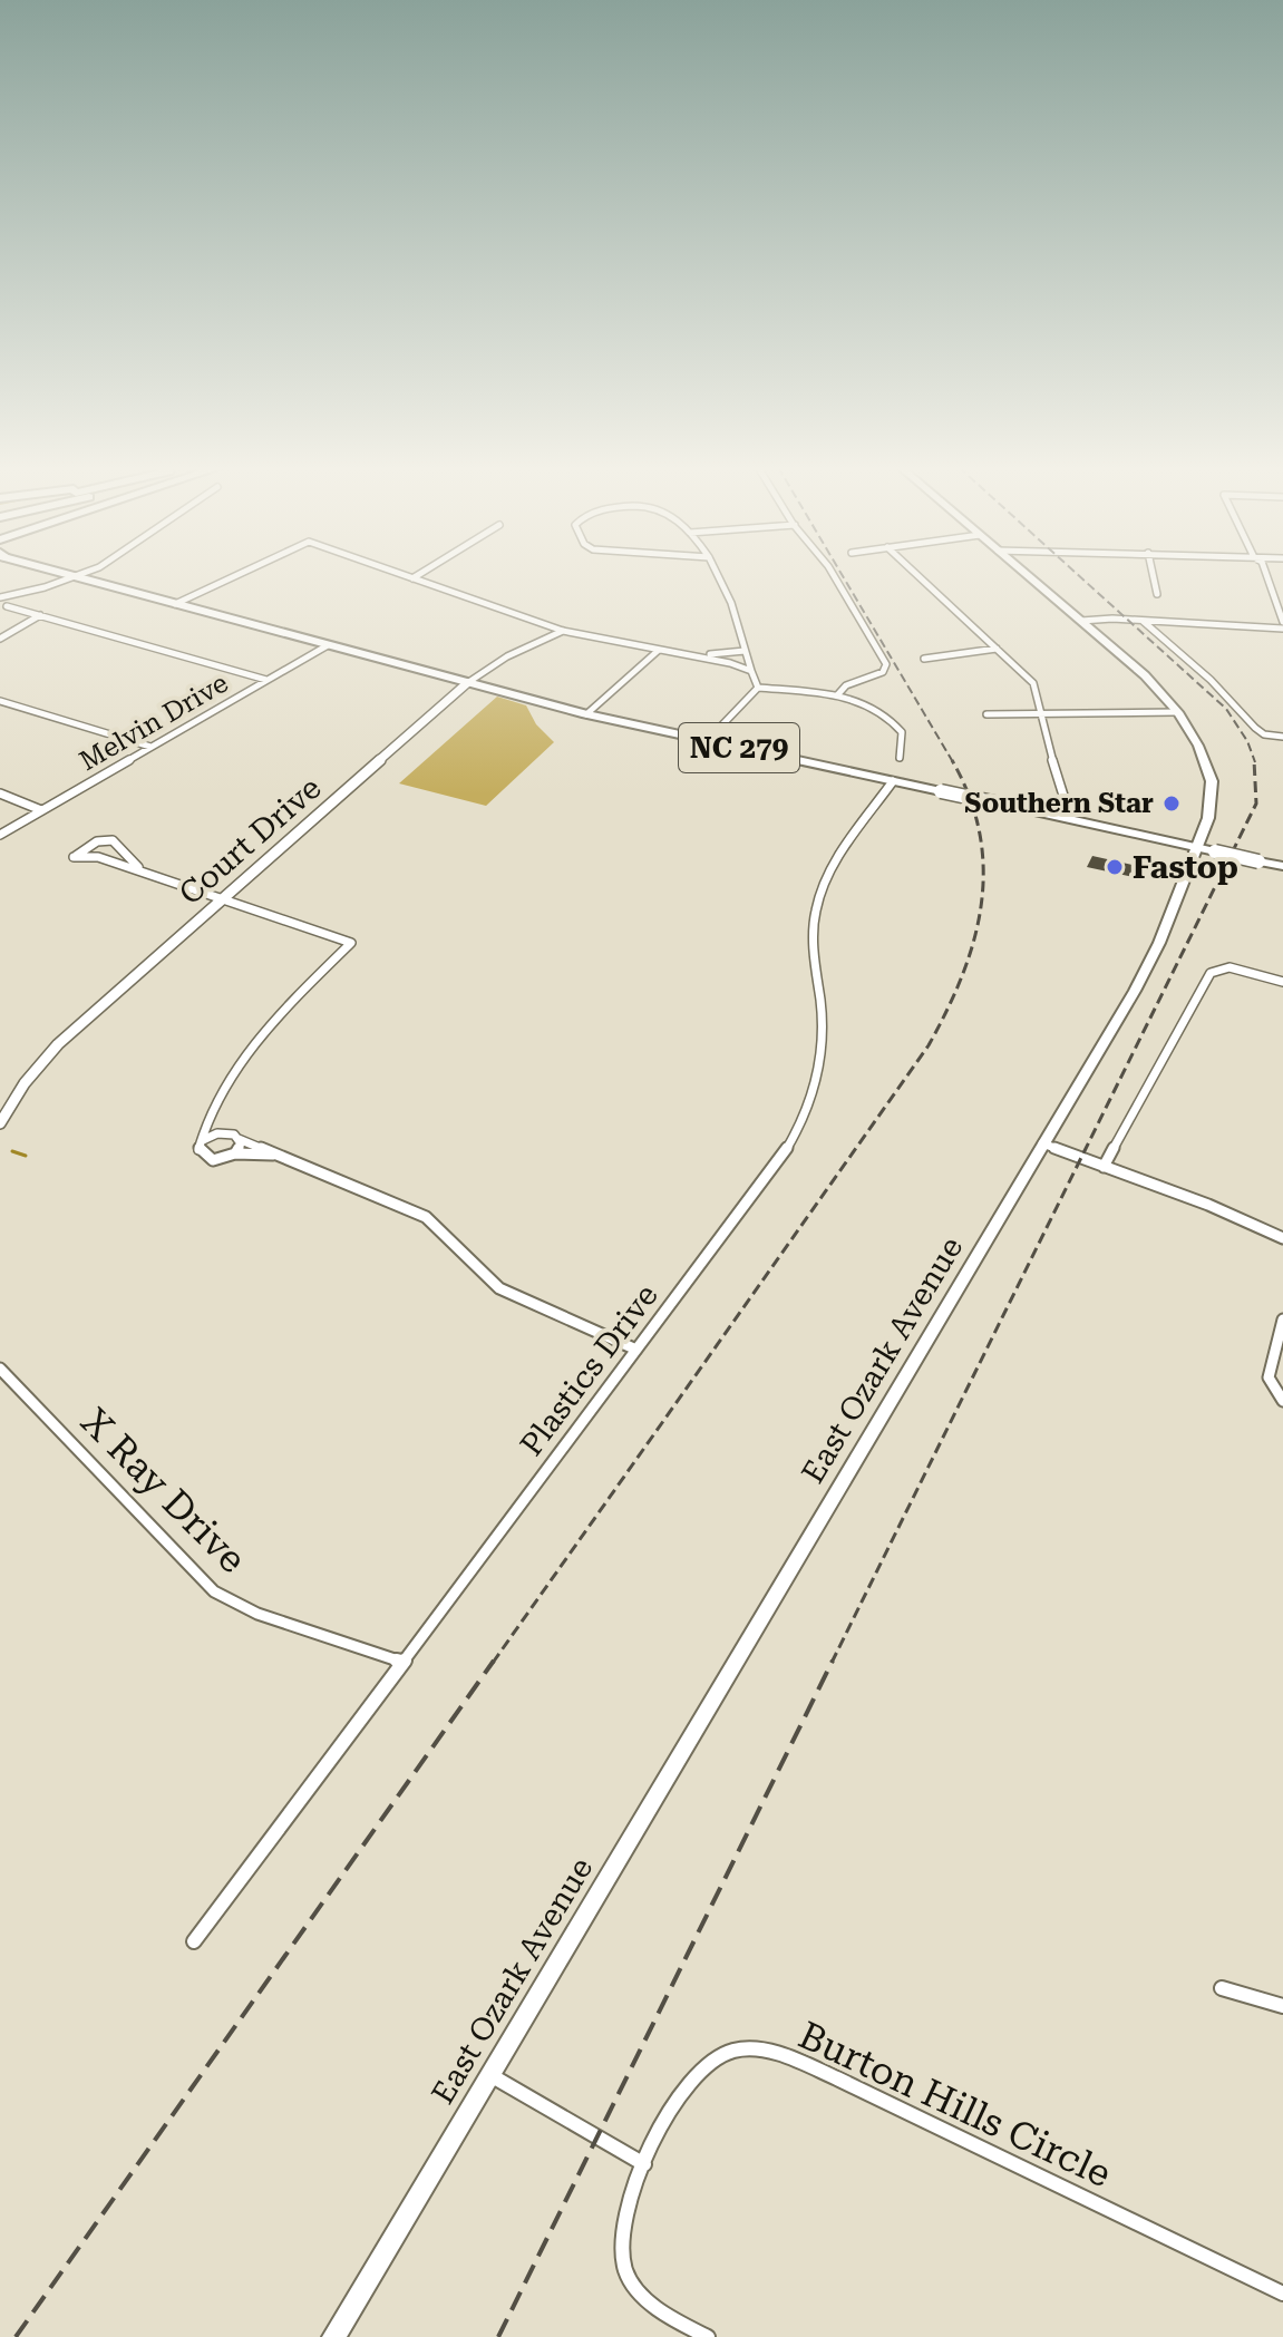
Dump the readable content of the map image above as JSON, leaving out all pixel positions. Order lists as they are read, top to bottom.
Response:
{
  "streets": {
    "main road": ["NC 279", "East Ozark Avenue"],
    "street": [
      "Melvin Drive",
      "Court Drive",
      "Plastics Drive",
      "X Ray Drive",
      "Burton Hills Circle"
    ]
  },
  "crossings": [
    ["Melvin Drive", "NC 279"],
    ["NC 279", "Court Drive"],
    ["NC 279", "East Ozark Avenue"],
    ["NC 279", "Plastics Drive"],
    ["Plastics Drive", "X Ray Drive"]
  ],
  "places": ["Southern Star", "Fastop"]
}
